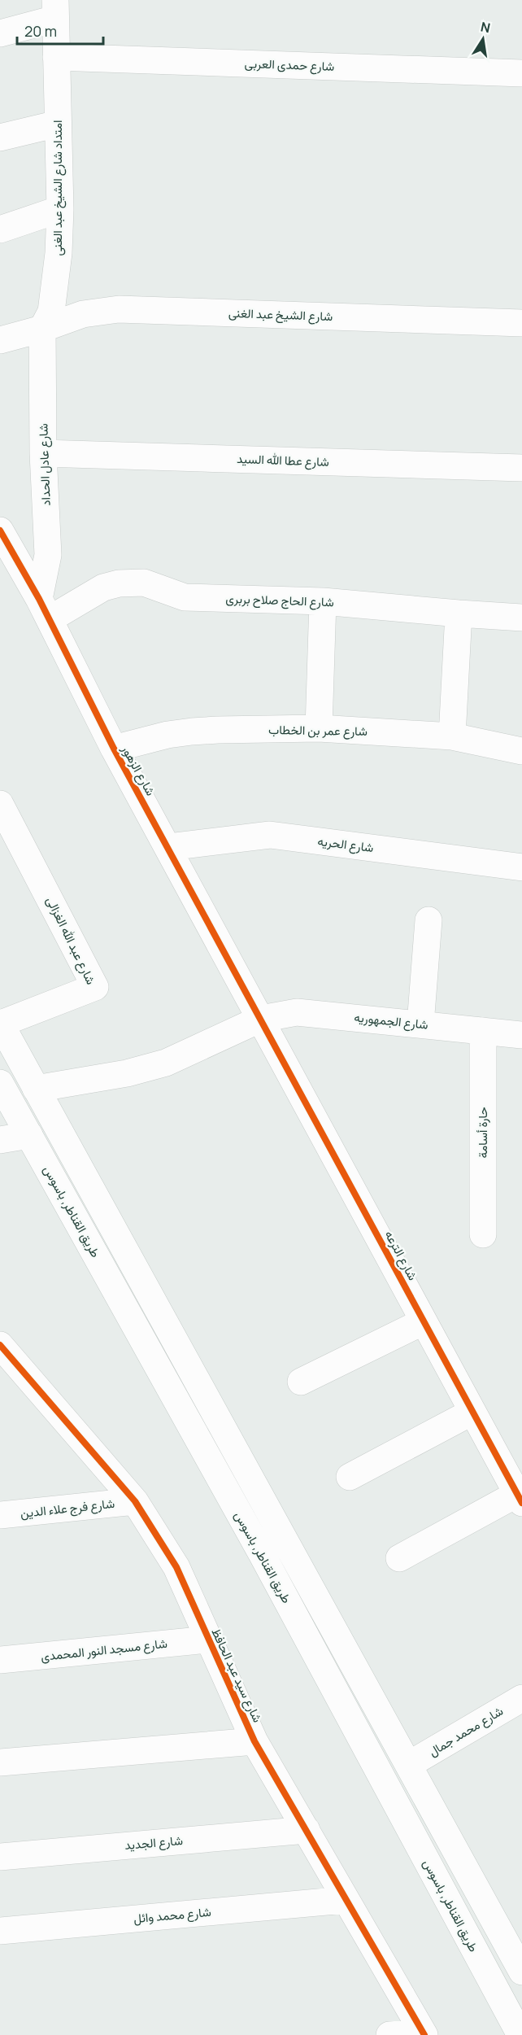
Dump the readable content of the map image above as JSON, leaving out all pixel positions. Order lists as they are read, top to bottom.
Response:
{
  "streets": {
    "street": [
      "شارع حمدى العربى",
      "امتداد شارع الشيخ عبد الغنى",
      "شارع الشيخ عبد الغنى",
      "شارع عطا الله السيد",
      "شارع عادل الحداد",
      "شارع الحاج صلاح بربرى",
      "شارع عمر بن الخطاب",
      "شارع الزهور",
      "شارع الحريه",
      "شارع عبد الله الغزالى",
      "شارع الجمهوريه",
      "حارة أسامة",
      "طريق القناطر, باسوس",
      "شارع الترعه",
      "شارع فرج علاء الدين",
      "شارع مسجد النور المحمدى",
      "شارع سيد عبد الحافظ",
      "شارع محمد جمال",
      "شارع الجديد",
      "شارع محمد وائل"
    ]
  },
  "crossings": [
    ["شارع حمدى العربى", "امتداد شارع الشيخ عبد الغنى"],
    ["امتداد شارع الشيخ عبد الغنى", "شارع الشيخ عبد الغنى"],
    ["امتداد شارع الشيخ عبد الغنى", "شارع عادل الحداد"],
    ["شارع الشيخ عبد الغنى", "شارع عادل الحداد"],
    ["شارع عطا الله السيد", "شارع عادل الحداد"],
    ["شارع عادل الحداد", "شارع الحاج صلاح بربرى"],
    ["شارع عادل الحداد", "شارع الزهور"],
    ["شارع الحاج صلاح بربرى", "شارع الزهور"],
    ["شارع عمر بن الخطاب", "شارع الزهور"],
    ["شارع الزهور", "شارع الحريه"],
    ["شارع الزهور", "شارع الجمهوريه"],
    ["شارع الزهور", "شارع الترعه"],
    ["شارع الجمهوريه", "حارة أسامة"],
    ["شارع الجمهوريه", "شارع الترعه"],
    ["شارع فرج علاء الدين", "شارع سيد عبد الحافظ"],
    ["شارع مسجد النور المحمدى", "شارع سيد عبد الحافظ"],
    ["شارع سيد عبد الحافظ", "شارع الجديد"],
    ["شارع سيد عبد الحافظ", "شارع محمد وائل"]
  ],
  "scale_bar": "20 m",
  "north": "top"
}
